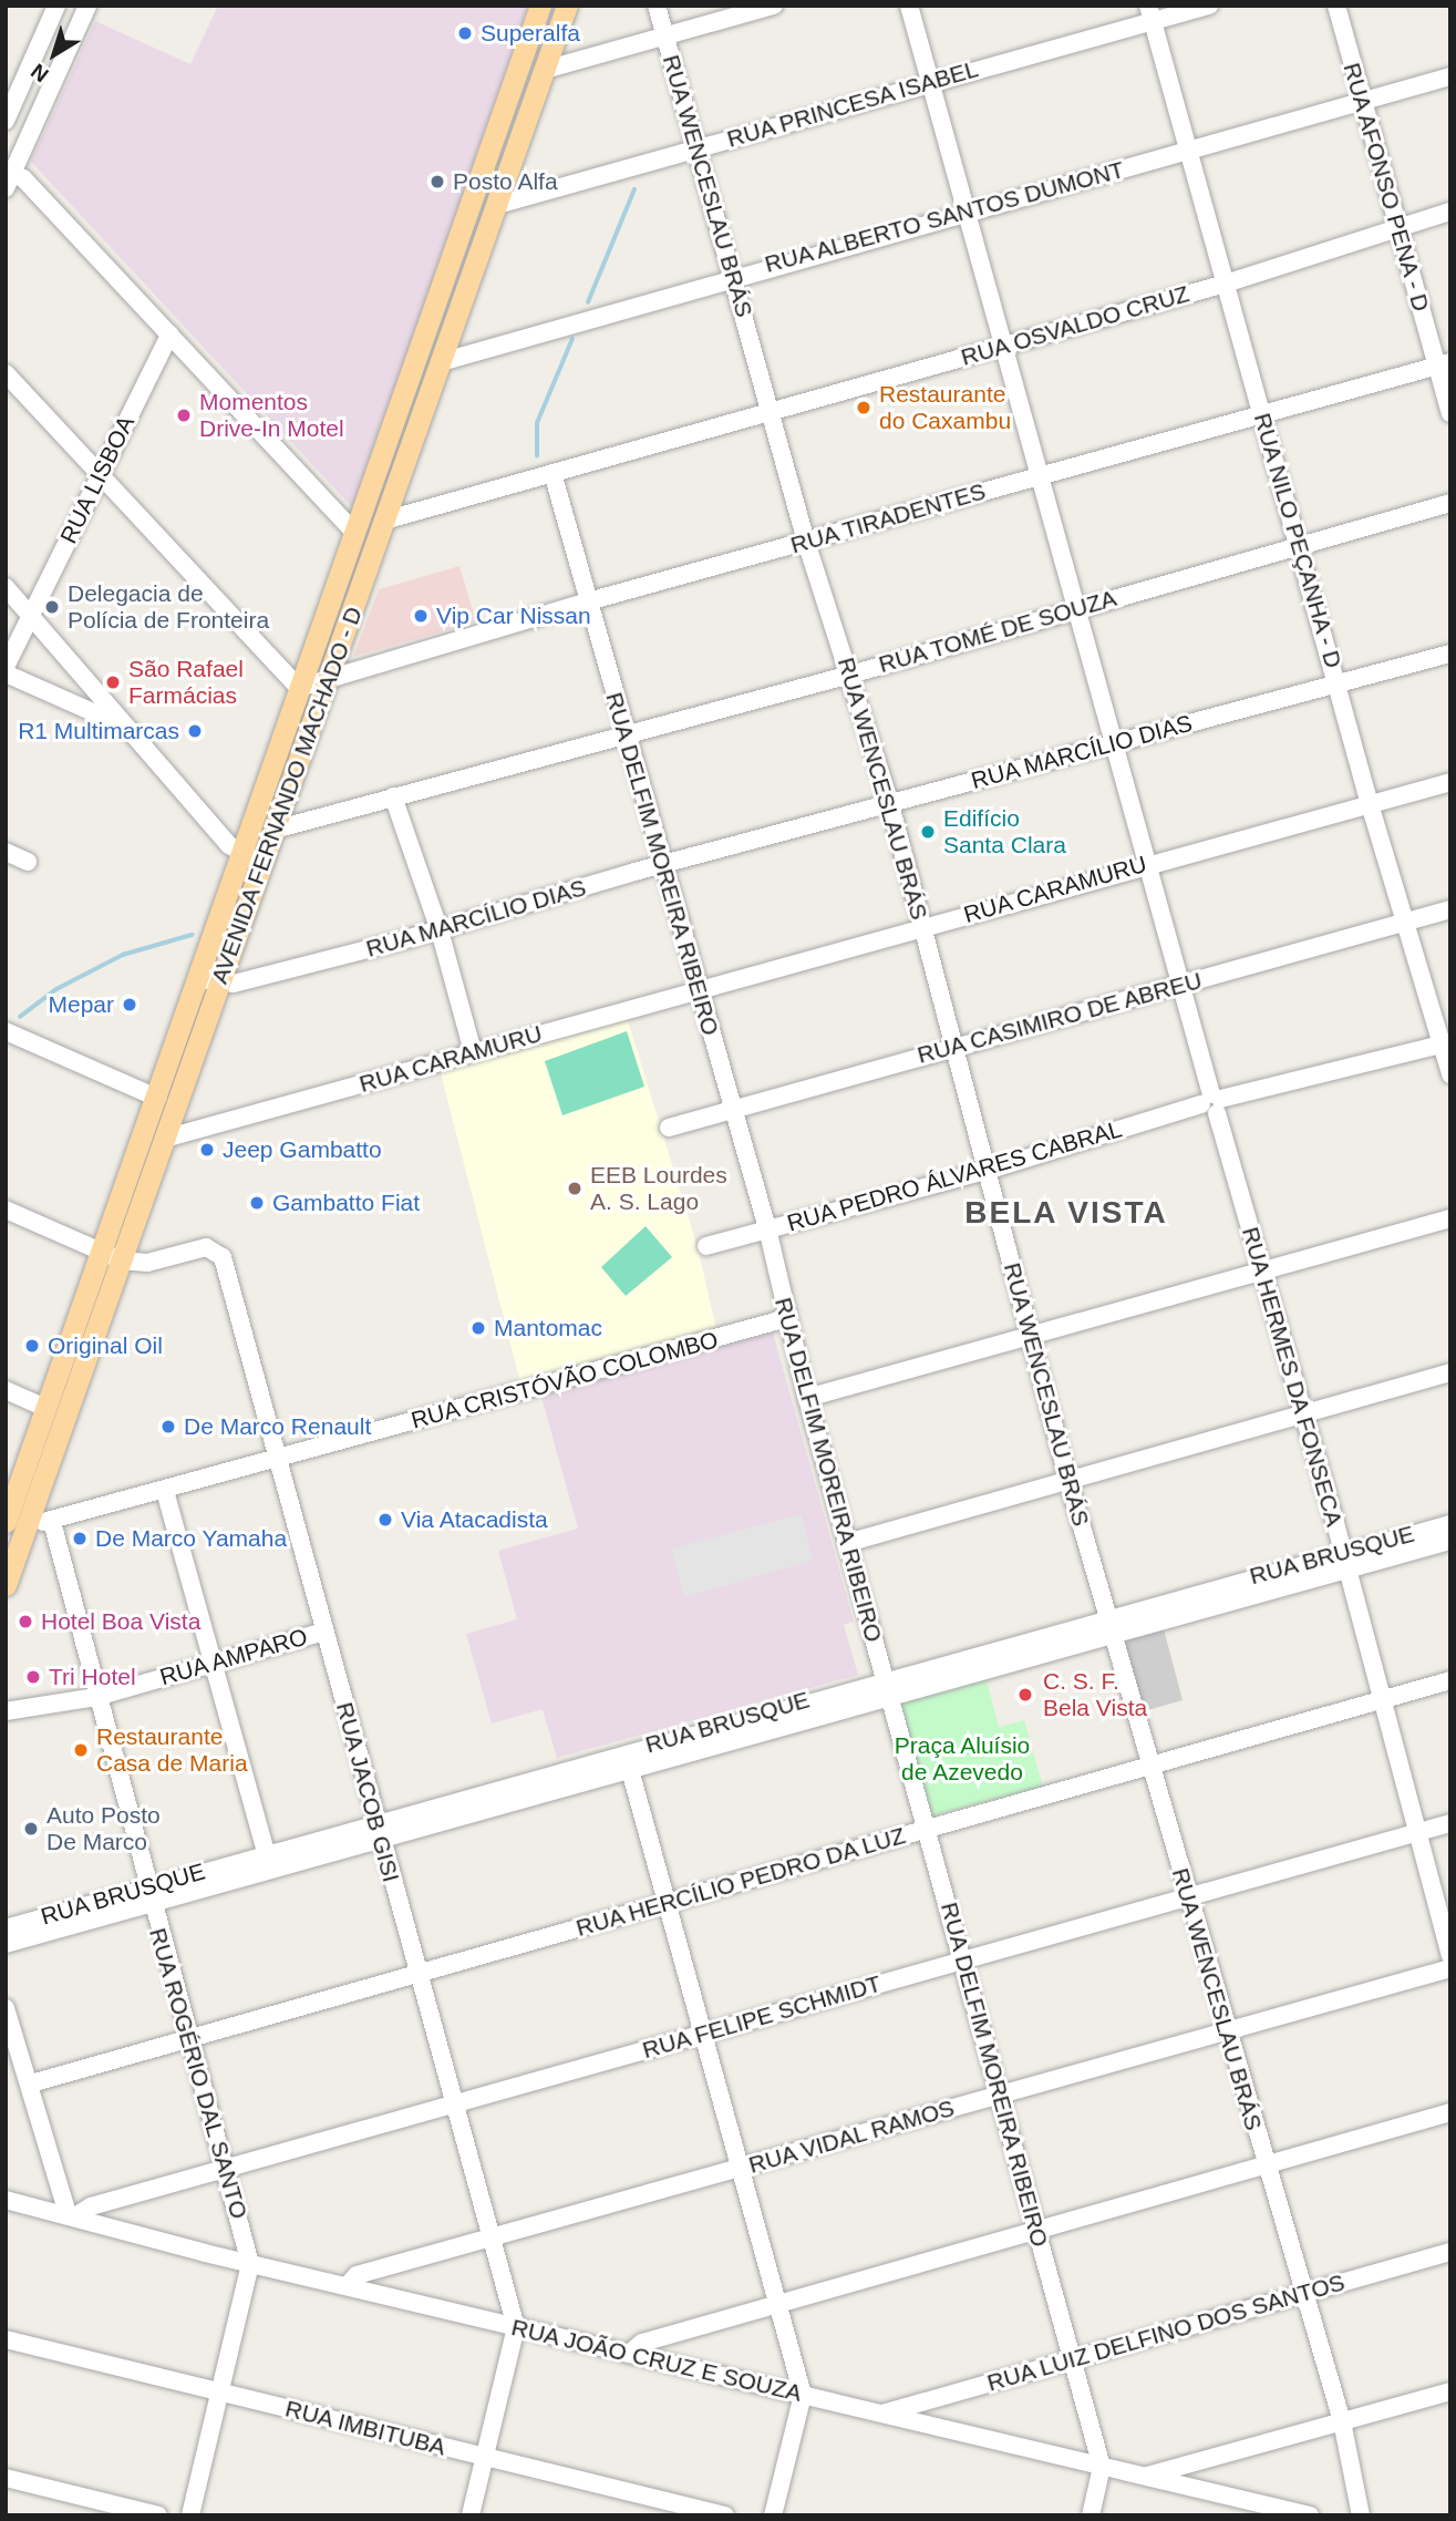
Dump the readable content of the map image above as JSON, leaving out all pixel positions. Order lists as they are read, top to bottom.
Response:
{
  "streets": {
    "main road": ["AVENIDA FERNANDO MACHADO - D"],
    "street": [
      "RUA PRINCESA ISABEL",
      "RUA WENCESLAU BRÁS",
      "RUA AFONSO PENA - D",
      "RUA ALBERTO SANTOS DUMONT",
      "RUA OSVALDO CRUZ",
      "RUA LISBOA",
      "RUA TIRADENTES",
      "RUA NILO PEÇANHA - D",
      "RUA TOMÉ DE SOUZA",
      "RUA MARCÍLIO DIAS",
      "RUA DELFIM MOREIRA RIBEIRO",
      "RUA CARAMURU",
      "RUA CASIMIRO DE ABREU",
      "RUA PEDRO ÁLVARES CABRAL",
      "RUA HERMES DA FONSECA",
      "RUA CRISTÓVÃO COLOMBO",
      "RUA BRUSQUE",
      "RUA AMPARO",
      "RUA JACOB GISI",
      "RUA HERCÍLIO PEDRO DA LUZ",
      "RUA FELIPE SCHMIDT",
      "RUA ROGÉRIO DAL SANTO",
      "RUA VIDAL RAMOS",
      "RUA LUIZ DELFINO DOS SANTOS",
      "RUA JOÃO CRUZ E SOUZA",
      "RUA IMBITUBA"
    ]
  },
  "crossings": [
    ["RUA PRINCESA ISABEL", "RUA WENCESLAU BRÁS"],
    ["RUA PRINCESA ISABEL", "RUA NILO PEÇANHA - D"],
    ["RUA PRINCESA ISABEL", "AVENIDA FERNANDO MACHADO - D"],
    ["RUA PRINCESA ISABEL", "RUA HERMES DA FONSECA"],
    ["RUA WENCESLAU BRÁS", "RUA ALBERTO SANTOS DUMONT"],
    ["RUA WENCESLAU BRÁS", "RUA OSVALDO CRUZ"],
    ["RUA WENCESLAU BRÁS", "RUA TIRADENTES"],
    ["RUA WENCESLAU BRÁS", "RUA TOMÉ DE SOUZA"],
    ["RUA WENCESLAU BRÁS", "RUA MARCÍLIO DIAS"],
    ["RUA WENCESLAU BRÁS", "RUA CARAMURU"],
    ["RUA WENCESLAU BRÁS", "RUA CASIMIRO DE ABREU"],
    ["RUA WENCESLAU BRÁS", "RUA PEDRO ÁLVARES CABRAL"],
    ["RUA WENCESLAU BRÁS", "RUA BRUSQUE"],
    ["RUA WENCESLAU BRÁS", "RUA HERCÍLIO PEDRO DA LUZ"],
    ["RUA WENCESLAU BRÁS", "RUA FELIPE SCHMIDT"],
    ["RUA WENCESLAU BRÁS", "RUA VIDAL RAMOS"],
    ["RUA WENCESLAU BRÁS", "RUA LUIZ DELFINO DOS SANTOS"],
    ["RUA AFONSO PENA - D", "RUA ALBERTO SANTOS DUMONT"],
    ["RUA AFONSO PENA - D", "RUA OSVALDO CRUZ"],
    ["RUA AFONSO PENA - D", "RUA TIRADENTES"],
    ["RUA ALBERTO SANTOS DUMONT", "RUA NILO PEÇANHA - D"],
    ["RUA ALBERTO SANTOS DUMONT", "AVENIDA FERNANDO MACHADO - D"],
    ["RUA ALBERTO SANTOS DUMONT", "RUA HERMES DA FONSECA"],
    ["RUA OSVALDO CRUZ", "RUA NILO PEÇANHA - D"],
    ["RUA OSVALDO CRUZ", "AVENIDA FERNANDO MACHADO - D"],
    ["RUA OSVALDO CRUZ", "RUA DELFIM MOREIRA RIBEIRO"],
    ["RUA OSVALDO CRUZ", "RUA HERMES DA FONSECA"],
    ["RUA TIRADENTES", "RUA NILO PEÇANHA - D"],
    ["RUA TIRADENTES", "AVENIDA FERNANDO MACHADO - D"],
    ["RUA TIRADENTES", "RUA DELFIM MOREIRA RIBEIRO"],
    ["RUA TIRADENTES", "RUA HERMES DA FONSECA"],
    ["RUA NILO PEÇANHA - D", "RUA TOMÉ DE SOUZA"],
    ["RUA NILO PEÇANHA - D", "RUA MARCÍLIO DIAS"],
    ["RUA NILO PEÇANHA - D", "RUA CARAMURU"],
    ["RUA NILO PEÇANHA - D", "RUA CASIMIRO DE ABREU"],
    ["RUA NILO PEÇANHA - D", "RUA PEDRO ÁLVARES CABRAL"],
    ["RUA TOMÉ DE SOUZA", "AVENIDA FERNANDO MACHADO - D"],
    ["RUA TOMÉ DE SOUZA", "RUA DELFIM MOREIRA RIBEIRO"],
    ["RUA TOMÉ DE SOUZA", "RUA HERMES DA FONSECA"],
    ["RUA MARCÍLIO DIAS", "AVENIDA FERNANDO MACHADO - D"],
    ["RUA MARCÍLIO DIAS", "RUA DELFIM MOREIRA RIBEIRO"],
    ["RUA MARCÍLIO DIAS", "RUA HERMES DA FONSECA"],
    ["AVENIDA FERNANDO MACHADO - D", "RUA CARAMURU"],
    ["AVENIDA FERNANDO MACHADO - D", "RUA CRISTÓVÃO COLOMBO"],
    ["AVENIDA FERNANDO MACHADO - D", "RUA JACOB GISI"],
    ["RUA DELFIM MOREIRA RIBEIRO", "RUA CARAMURU"],
    ["RUA DELFIM MOREIRA RIBEIRO", "RUA CASIMIRO DE ABREU"],
    ["RUA DELFIM MOREIRA RIBEIRO", "RUA PEDRO ÁLVARES CABRAL"],
    ["RUA DELFIM MOREIRA RIBEIRO", "RUA CRISTÓVÃO COLOMBO"],
    ["RUA DELFIM MOREIRA RIBEIRO", "RUA BRUSQUE"],
    ["RUA DELFIM MOREIRA RIBEIRO", "RUA HERCÍLIO PEDRO DA LUZ"],
    ["RUA DELFIM MOREIRA RIBEIRO", "RUA FELIPE SCHMIDT"],
    ["RUA DELFIM MOREIRA RIBEIRO", "RUA VIDAL RAMOS"],
    ["RUA DELFIM MOREIRA RIBEIRO", "RUA LUIZ DELFINO DOS SANTOS"],
    ["RUA DELFIM MOREIRA RIBEIRO", "RUA JOÃO CRUZ E SOUZA"],
    ["RUA CARAMURU", "RUA HERMES DA FONSECA"],
    ["RUA CASIMIRO DE ABREU", "RUA HERMES DA FONSECA"],
    ["RUA PEDRO ÁLVARES CABRAL", "RUA HERMES DA FONSECA"],
    ["RUA HERMES DA FONSECA", "RUA BRUSQUE"],
    ["RUA HERMES DA FONSECA", "RUA HERCÍLIO PEDRO DA LUZ"],
    ["RUA HERMES DA FONSECA", "RUA FELIPE SCHMIDT"],
    ["RUA CRISTÓVÃO COLOMBO", "RUA JACOB GISI"],
    ["RUA CRISTÓVÃO COLOMBO", "RUA ROGÉRIO DAL SANTO"],
    ["RUA BRUSQUE", "RUA JACOB GISI"],
    ["RUA BRUSQUE", "RUA ROGÉRIO DAL SANTO"],
    ["RUA AMPARO", "RUA JACOB GISI"],
    ["RUA AMPARO", "RUA ROGÉRIO DAL SANTO"],
    ["RUA JACOB GISI", "RUA HERCÍLIO PEDRO DA LUZ"],
    ["RUA JACOB GISI", "RUA FELIPE SCHMIDT"],
    ["RUA JACOB GISI", "RUA VIDAL RAMOS"],
    ["RUA JACOB GISI", "RUA JOÃO CRUZ E SOUZA"],
    ["RUA HERCÍLIO PEDRO DA LUZ", "RUA ROGÉRIO DAL SANTO"],
    ["RUA FELIPE SCHMIDT", "RUA ROGÉRIO DAL SANTO"],
    ["RUA FELIPE SCHMIDT", "RUA JOÃO CRUZ E SOUZA"],
    ["RUA ROGÉRIO DAL SANTO", "RUA JOÃO CRUZ E SOUZA"],
    ["RUA VIDAL RAMOS", "RUA JOÃO CRUZ E SOUZA"],
    ["RUA LUIZ DELFINO DOS SANTOS", "RUA JOÃO CRUZ E SOUZA"]
  ],
  "districts": ["BELA VISTA"],
  "parks": ["Praça Aluísio de Azevedo"],
  "places": [
    "Superalfa",
    "Posto Alfa",
    "Restaurante do Caxambu",
    "Momentos Drive-In Motel",
    "Delegacia de Polícia de Fronteira",
    "Vip Car Nissan",
    "São Rafael Farmácias",
    "R1 Multimarcas",
    "Edifício Santa Clara",
    "Mepar",
    "Jeep Gambatto",
    "EEB Lourdes A. S. Lago",
    "Gambatto Fiat",
    "Mantomac",
    "Original Oil",
    "De Marco Renault",
    "Via Atacadista",
    "De Marco Yamaha",
    "Hotel Boa Vista",
    "Tri Hotel",
    "C. S. F. Bela Vista",
    "Restaurante Casa de Maria",
    "Auto Posto De Marco"
  ],
  "north": "bottom left"
}
